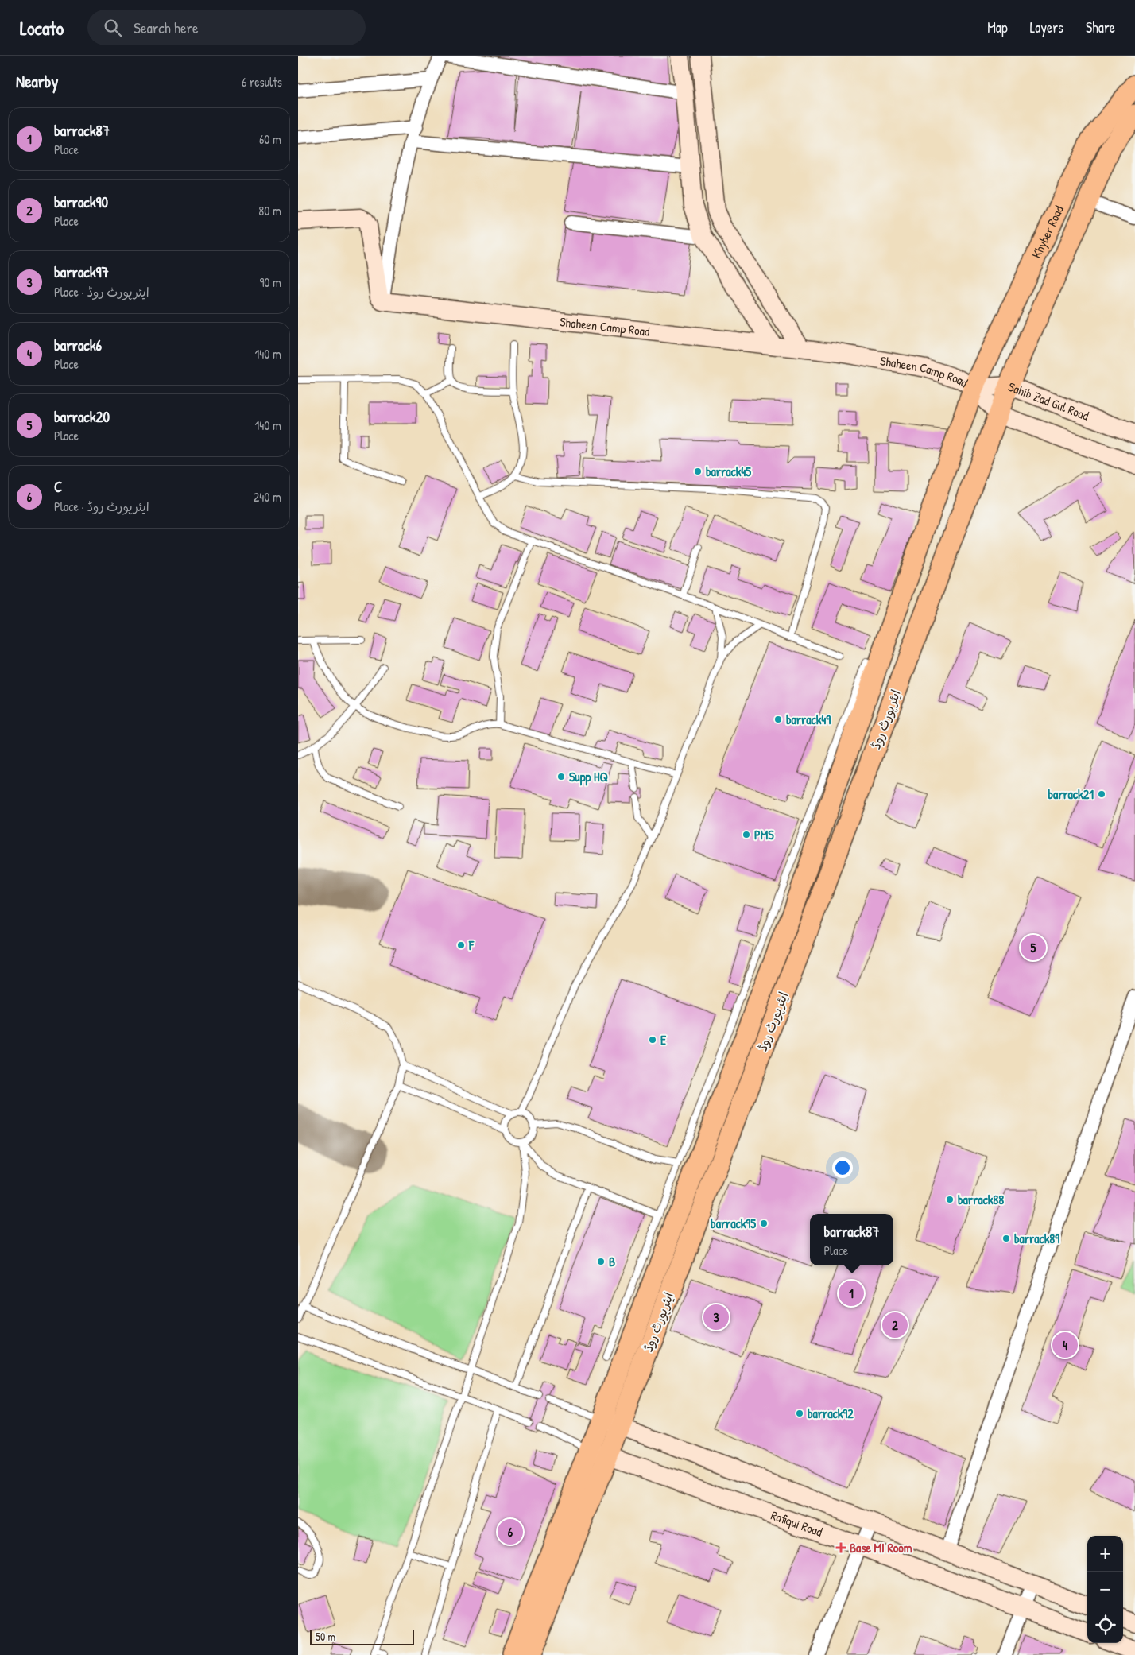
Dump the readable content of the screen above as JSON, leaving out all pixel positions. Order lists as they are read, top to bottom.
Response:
{
  "streets": {
    "main road": ["Khyber Road", "ایئرپورٹ روڈ"],
    "street": ["Shaheen Camp Road", "Sahib Zad Gul Road", "Rafiqui Road"]
  },
  "crossings": [
    ["Khyber Road", "Shaheen Camp Road"],
    ["Khyber Road", "Sahib Zad Gul Road"],
    ["Khyber Road", "ایئرپورٹ روڈ"],
    ["Khyber Road", "Rafiqui Road"],
    ["Shaheen Camp Road", "Sahib Zad Gul Road"],
    ["Sahib Zad Gul Road", "ایئرپورٹ روڈ"],
    ["ایئرپورٹ روڈ", "Rafiqui Road"]
  ],
  "places": {
    "other": [
      "barrack45",
      "barrack49",
      "Supp HQ",
      "barrack21",
      "PMS",
      "F",
      "E",
      "barrack88",
      "barrack95",
      "barrack89",
      "B",
      "barrack92"
    ],
    "health": ["Base MI Room"]
  },
  "scale_bar": "50 m",
  "page": {
    "header": "Locato",
    "search": "Search here",
    "nav": ["Map", "Layers", "Share"],
    "heading": ["Nearby", "6 results"],
    "list": [
      {
        "mark": "1",
        "name": "barrack87",
        "note": "Place",
        "value": "60 m"
      },
      {
        "mark": "2",
        "name": "barrack90",
        "note": "Place",
        "value": "80 m"
      },
      {
        "mark": "3",
        "name": "barrack97",
        "note": "Place · ایئرپورٹ روڈ",
        "value": "90 m"
      },
      {
        "mark": "4",
        "name": "barrack6",
        "note": "Place",
        "value": "140 m"
      },
      {
        "mark": "5",
        "name": "barrack20",
        "note": "Place",
        "value": "140 m"
      },
      {
        "mark": "6",
        "name": "C",
        "note": "Place · ایئرپورٹ روڈ",
        "value": "240 m"
      }
    ],
    "pins": [
      "5",
      "1",
      "3",
      "2",
      "4",
      "6"
    ],
    "popup": ["barrack87", "Place"],
    "map_buttons": ["+", "−"],
    "scale": "50 m"
  }
}
